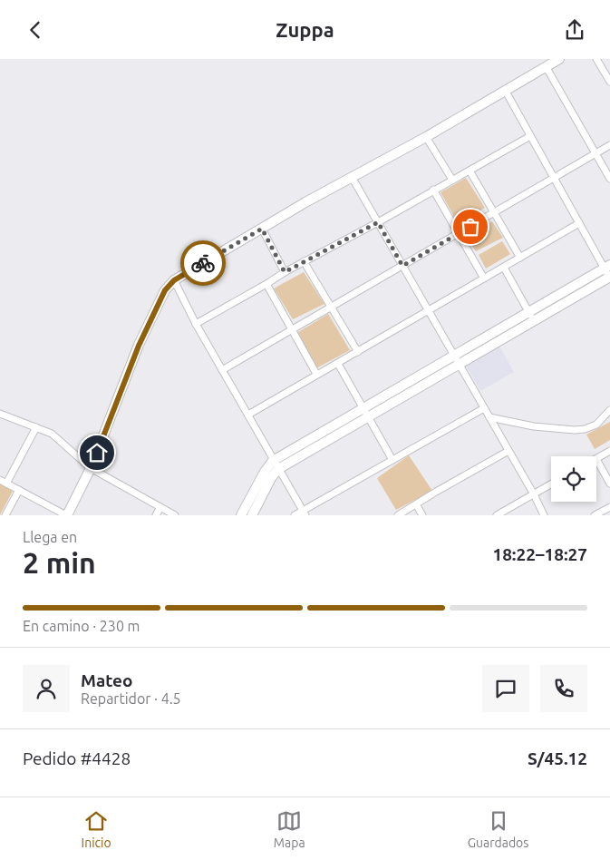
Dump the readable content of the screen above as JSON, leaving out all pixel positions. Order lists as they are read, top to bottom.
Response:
{
  "page": {
    "header": "Zuppa",
    "heading": ["2 min", "Llega en", "18:22–18:27"],
    "panel": [
      "Mateo",
      "Repartidor · 4.5",
      "Pedido #4428",
      "S/45.12"
    ],
    "bar": "En camino · 230 m",
    "tabs": ["Inicio", "Mapa", "Guardados"]
  }
}
